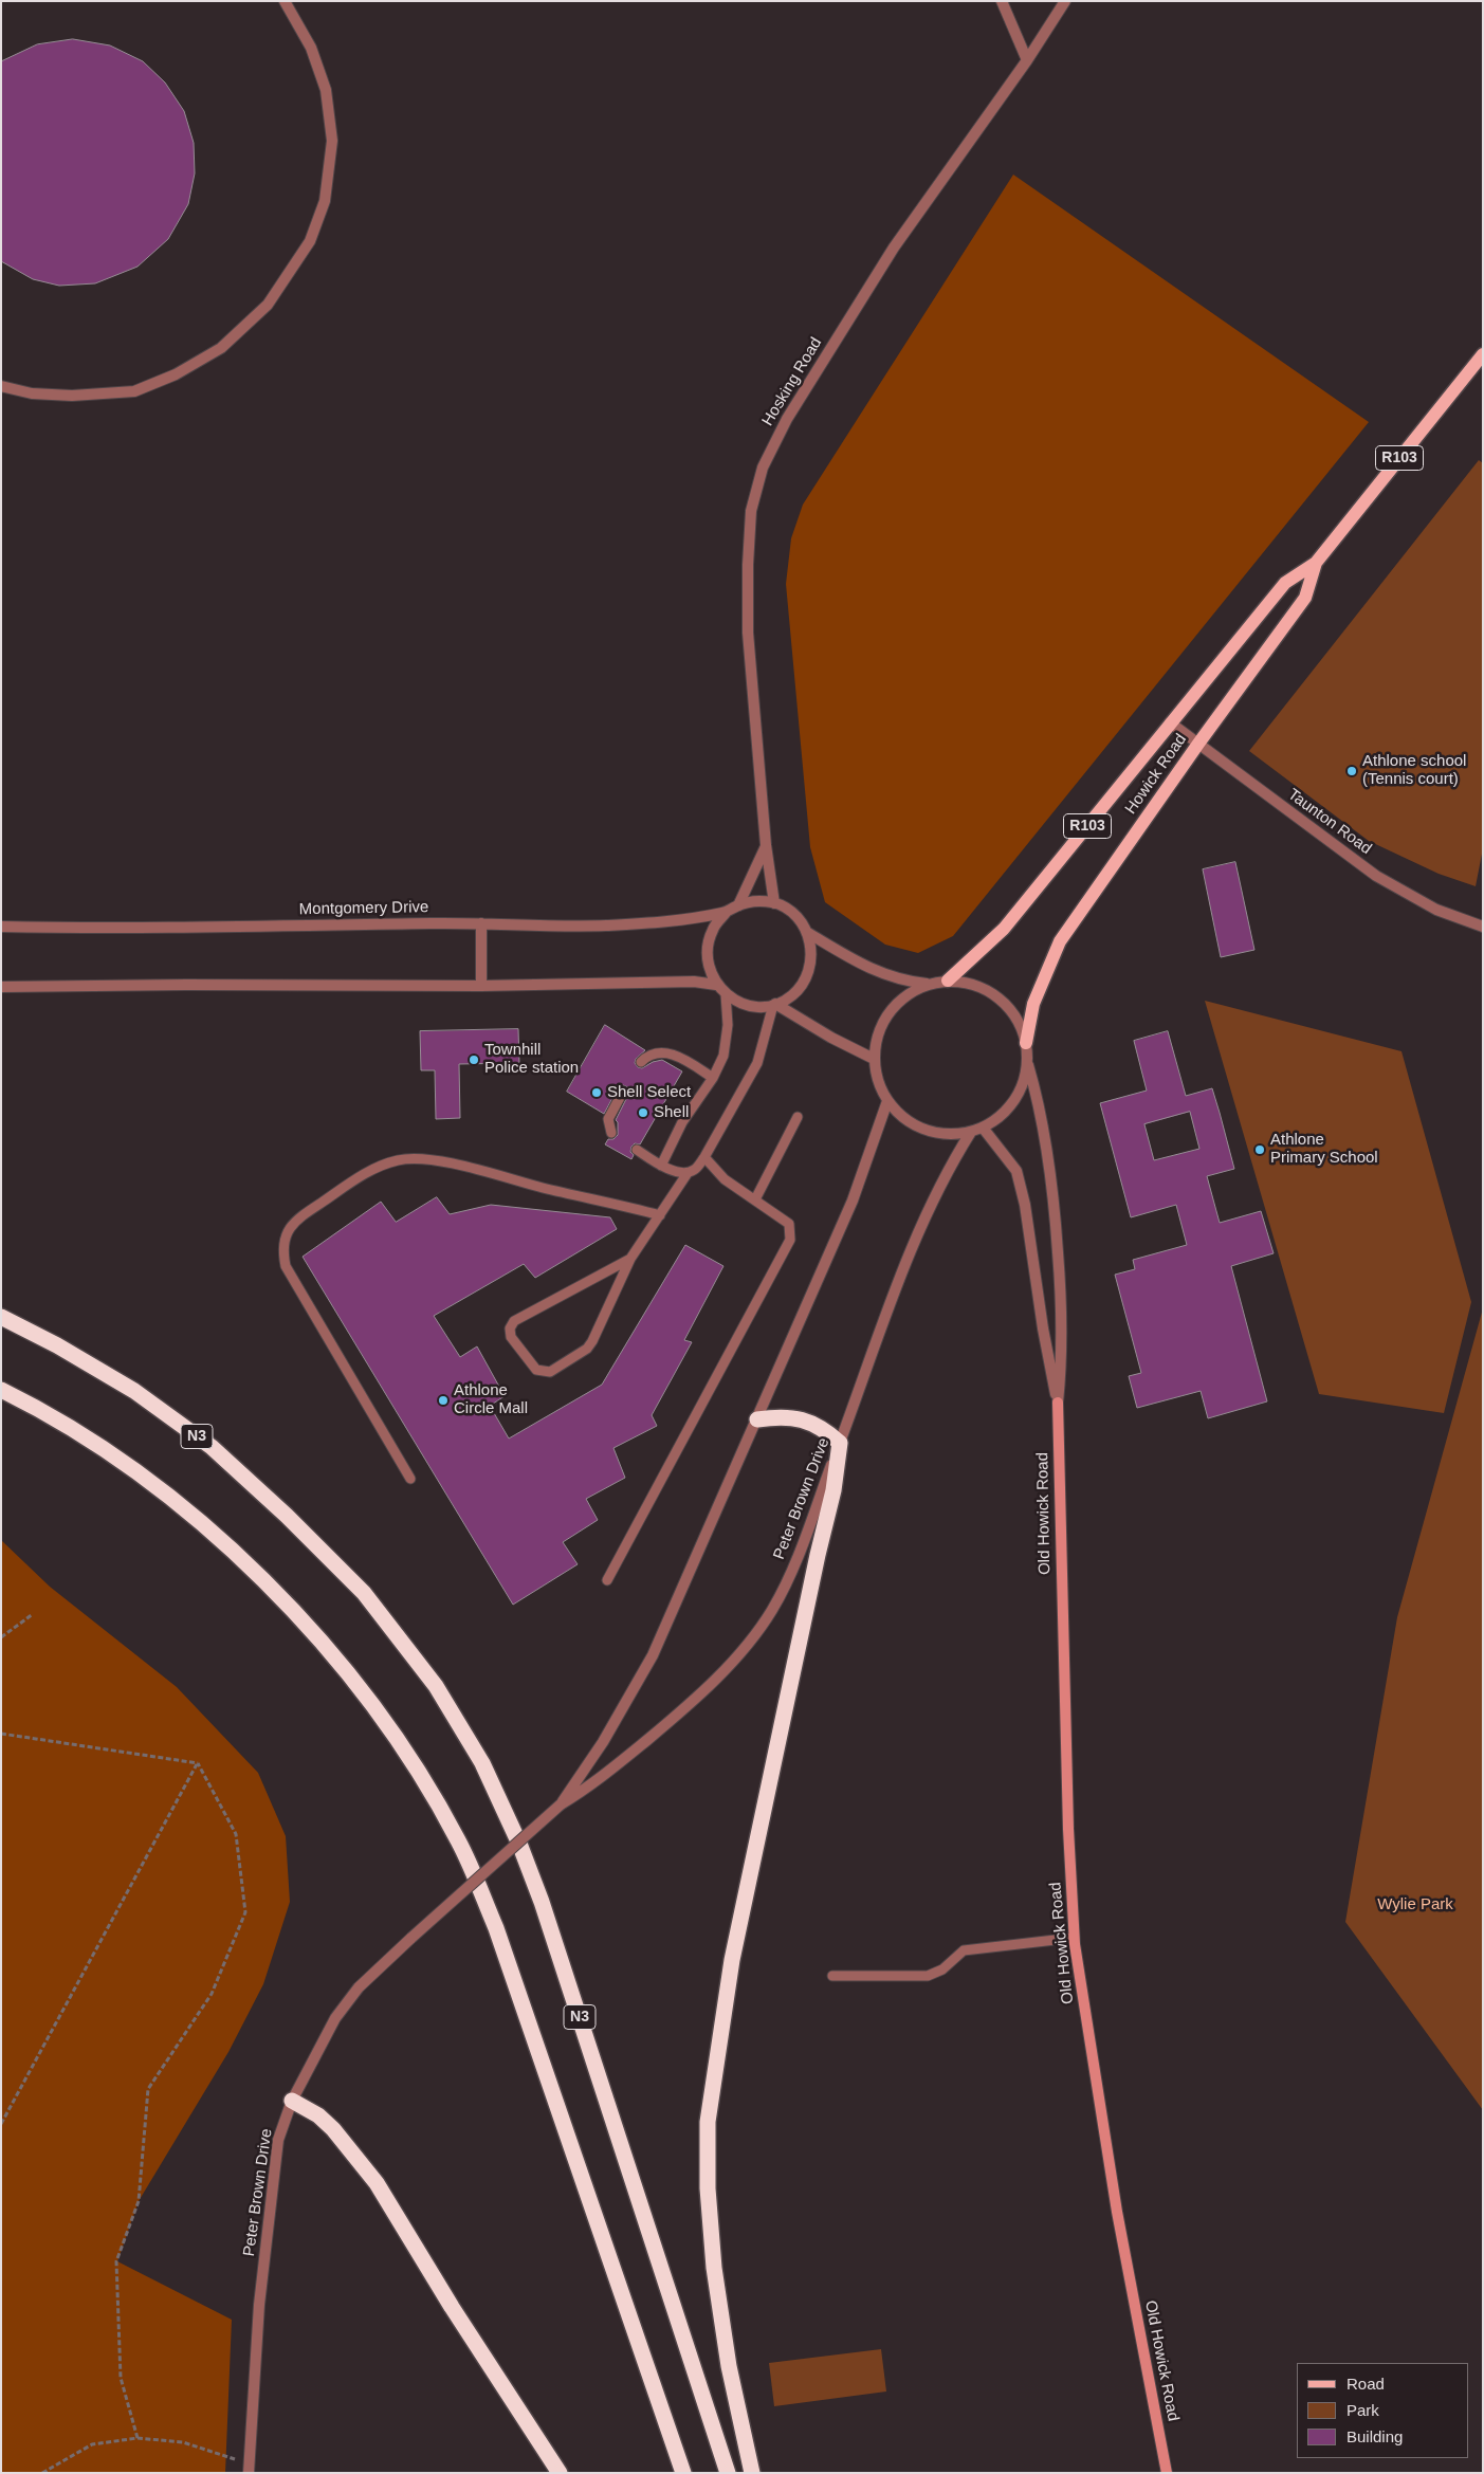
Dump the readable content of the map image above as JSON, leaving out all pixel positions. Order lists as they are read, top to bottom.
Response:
{
  "streets": {
    "highway": ["N3"],
    "main road": ["R103", "Howick Road", "Old Howick Road"],
    "street": [
      "Hosking Road",
      "Taunton Road",
      "Montgomery Drive",
      "Peter Brown Drive"
    ]
  },
  "crossings": [
    ["Hosking Road", "Montgomery Drive"],
    ["R103", "Howick Road"],
    ["R103", "Peter Brown Drive"],
    ["R103", "Old Howick Road"],
    ["Howick Road", "Taunton Road"],
    ["Howick Road", "Peter Brown Drive"],
    ["Howick Road", "Old Howick Road"],
    ["Peter Brown Drive", "Old Howick Road"]
  ],
  "parks": ["Wylie Park"],
  "places": [
    "Athlone school (Tennis court)",
    "Townhill Police station",
    "Shell Select",
    "Shell",
    "Athlone Primary School",
    "Athlone Circle Mall"
  ],
  "legend": ["Road", "Park", "Building"]
}
